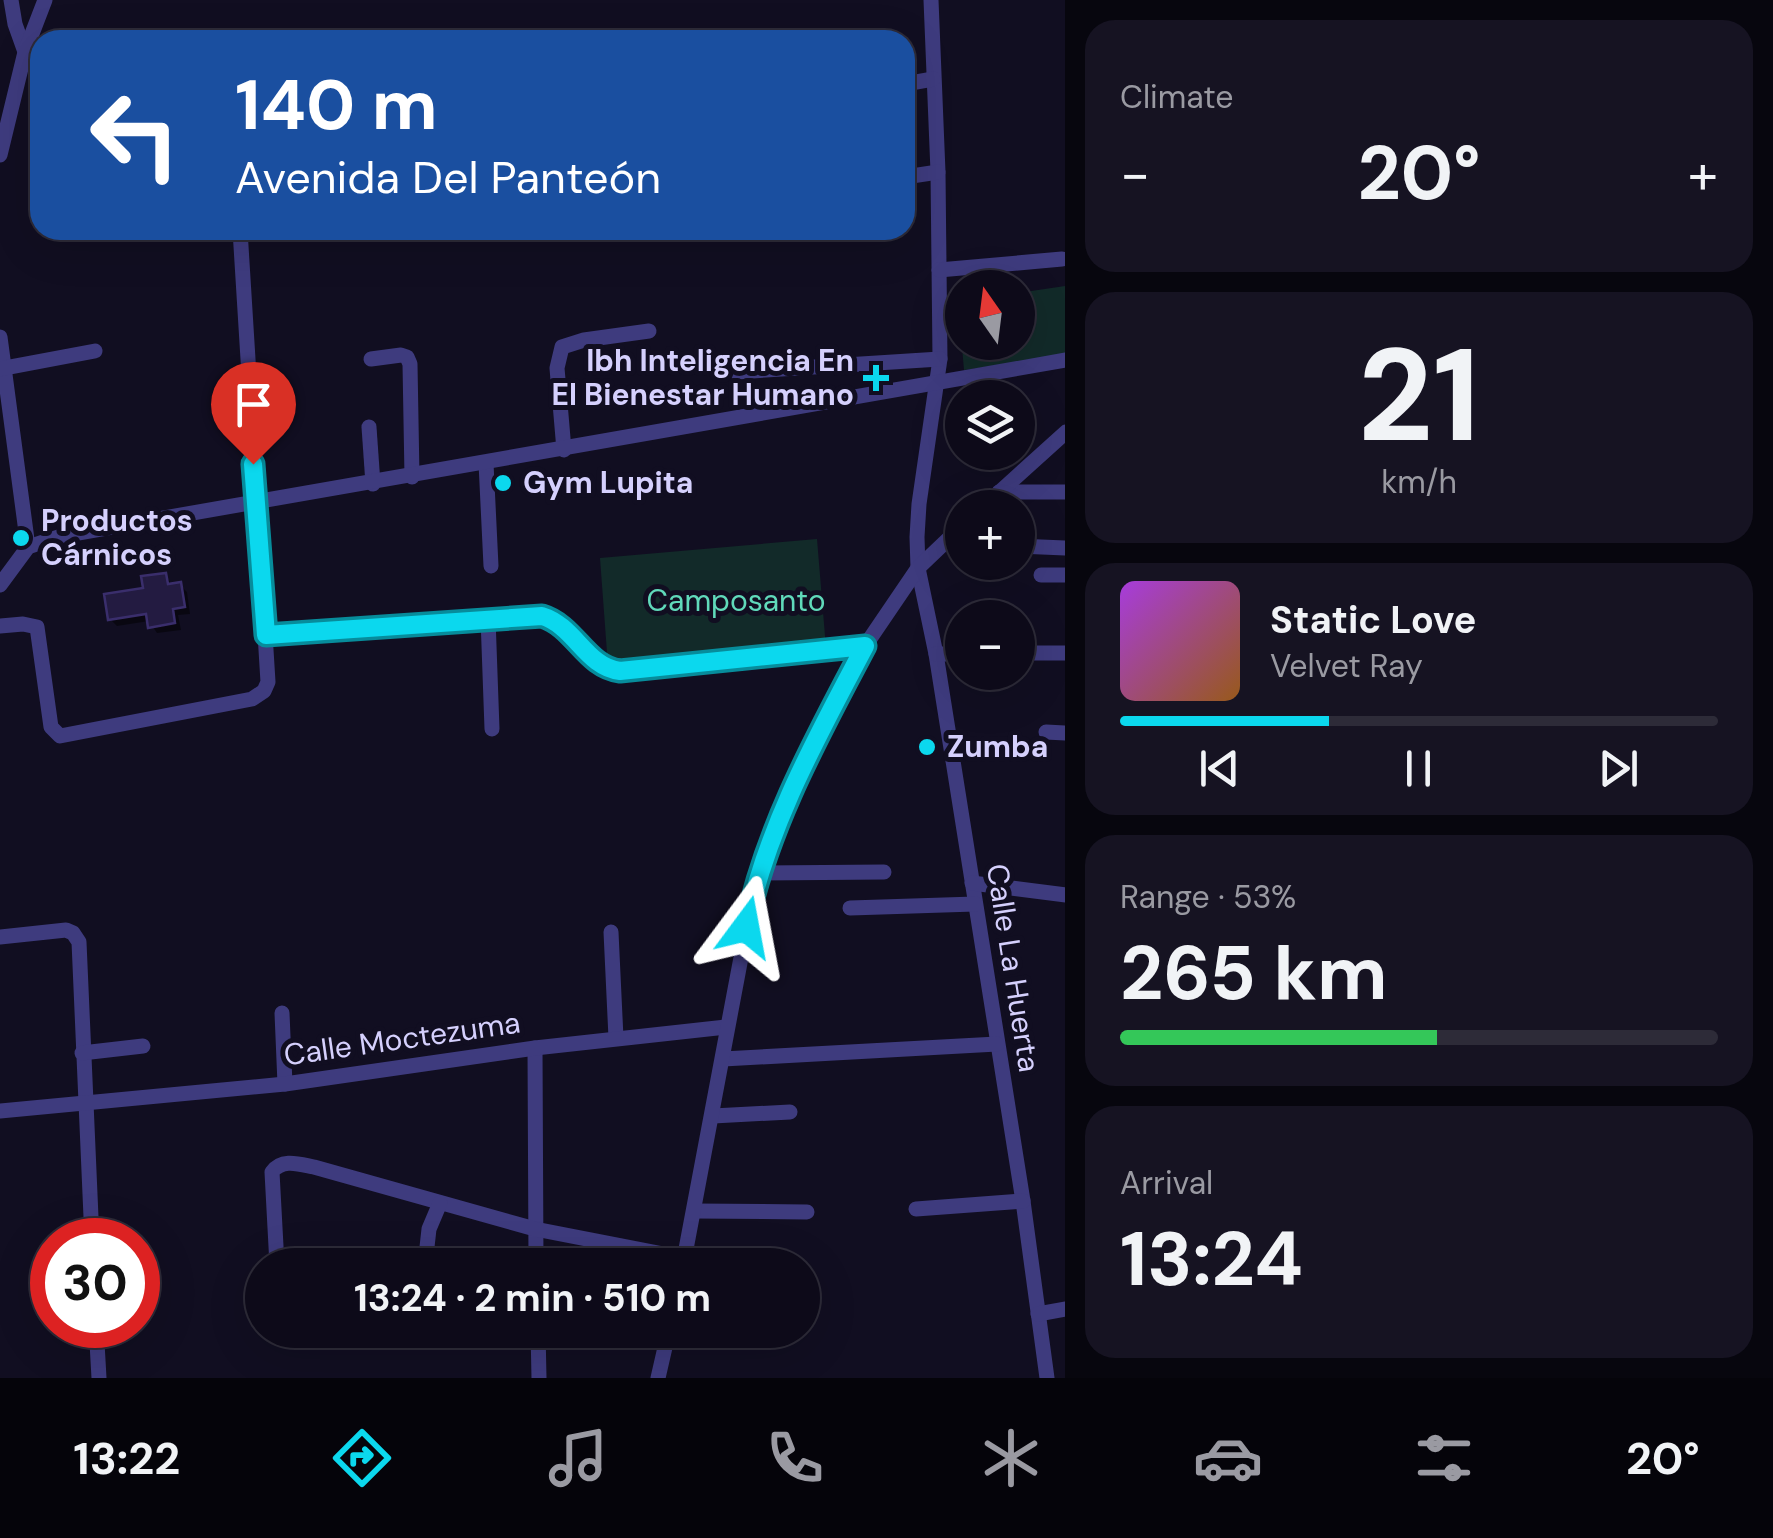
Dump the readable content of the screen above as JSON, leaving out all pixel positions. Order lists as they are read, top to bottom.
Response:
{
  "streets": {
    "street": ["Calle La Huerta", "Calle Moctezuma"]
  },
  "parks": ["Camposanto"],
  "places": {
    "health": ["Ibh Inteligencia En El Bienestar Humano"],
    "other": ["Gym Lupita", "Productos Cárnicos", "Zumba"]
  },
  "north": "top",
  "page": {
    "tile": [
      "Climate",
      ["21", "km/h"],
      ["Range · 53%", "265 km"],
      ["Arrival", "13:24"]
    ],
    "turn": ["140 m", "Avenida Del Panteón"],
    "heat": ["−", "20°", "+"],
    "map_buttons": ["+", "−"],
    "song": ["Static Love", "Velvet Ray"],
    "limit": "30",
    "trip": "13:24 · 2 min · 510 m",
    "tabs": ["13:22", "20°"]
  }
}
